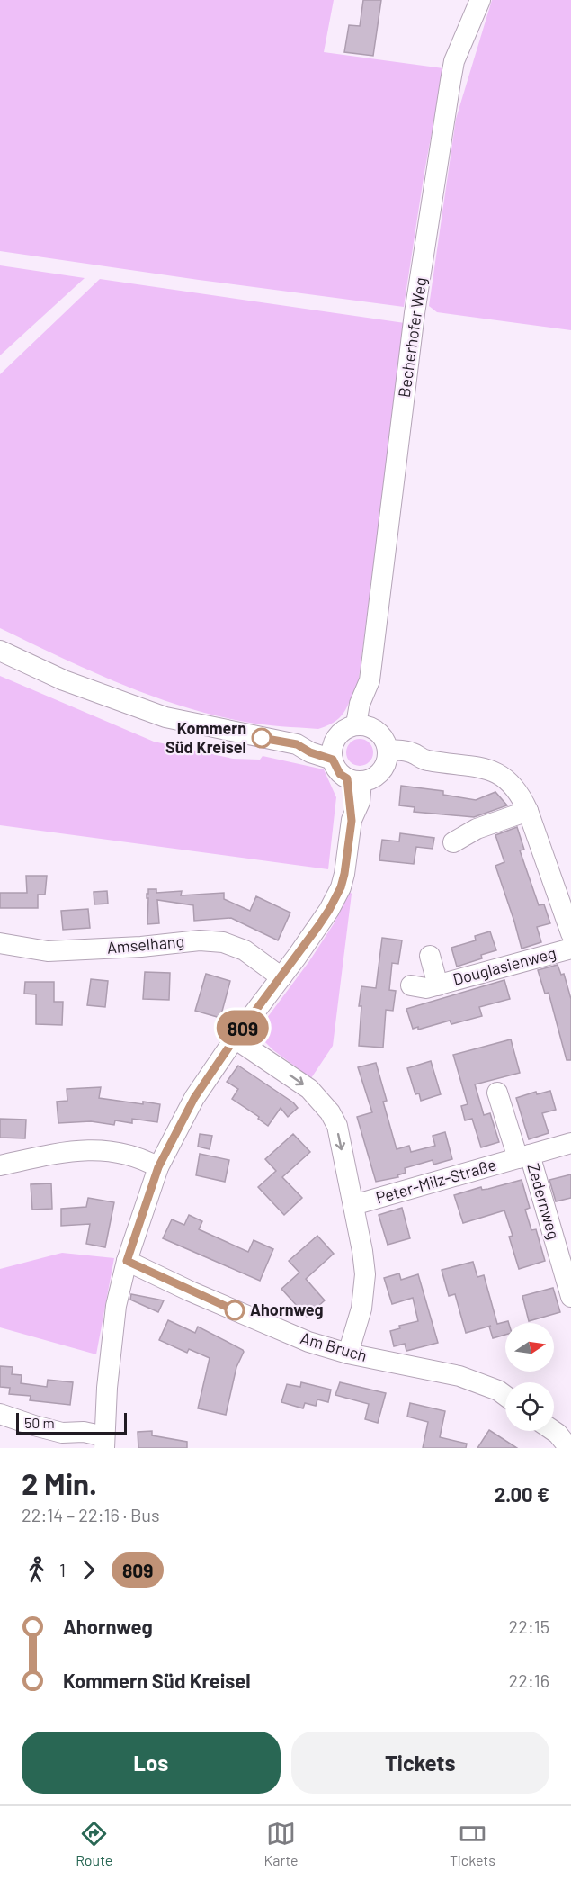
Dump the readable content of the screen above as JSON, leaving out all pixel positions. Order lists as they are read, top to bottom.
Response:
{
  "streets": {
    "street": [
      "Becherhofer Weg",
      "Amselhang",
      "Douglasienweg",
      "Peter-Milz-Straße",
      "Zedernweg",
      "Am Bruch"
    ]
  },
  "crossings": [
    ["Peter-Milz-Straße", "Zedernweg"]
  ],
  "places": ["Kommern Süd Kreisel", "Ahornweg"],
  "lines": ["bus line 809"],
  "scale_bar": "50 m",
  "north": "right",
  "page": {
    "on_map": "809",
    "scale": "50 m",
    "heading": ["2 Min.", "22:14 – 22:16 · Bus", "2.00 €"],
    "legs": ["1", "809"],
    "list": [
      {
        "name": "Ahornweg",
        "value": "22:15"
      },
      {
        "name": "Kommern Süd Kreisel",
        "value": "22:16"
      }
    ],
    "buttons": ["Los", "Tickets"],
    "tabs": ["Route", "Karte", "Tickets"]
  }
}
